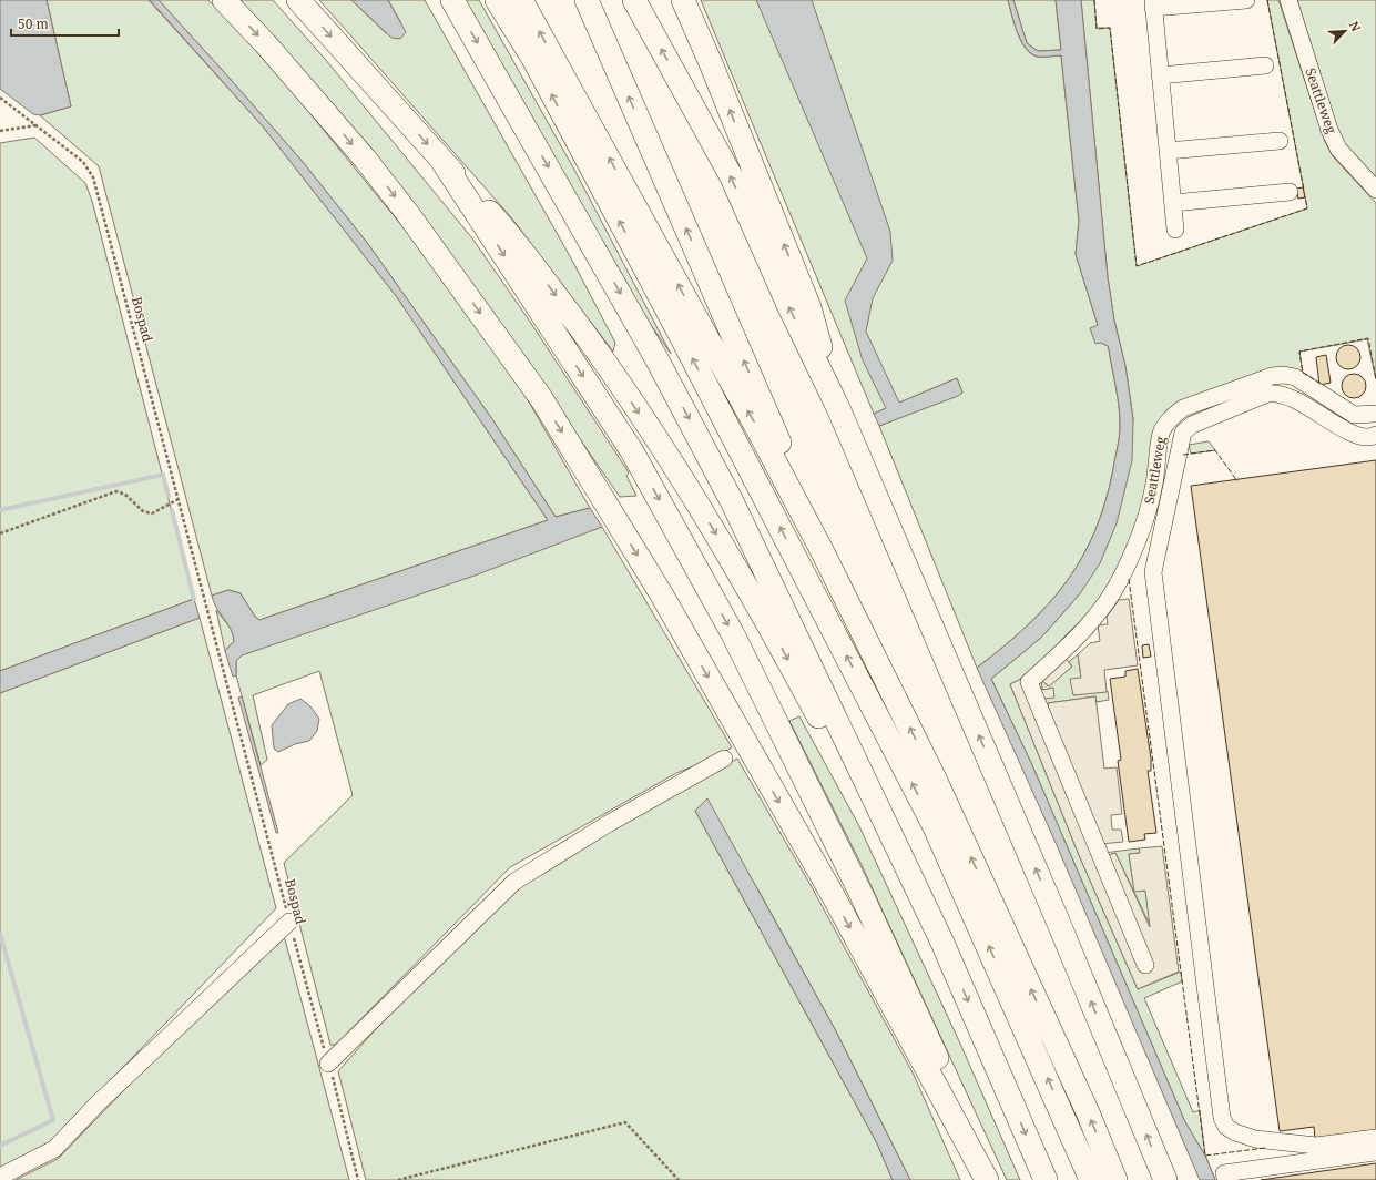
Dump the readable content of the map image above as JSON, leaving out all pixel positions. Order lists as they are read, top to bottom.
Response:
{
  "streets": {
    "street": ["Seattleweg"],
    "path": ["Bospad"]
  },
  "scale_bar": "50 m",
  "north": "top right"
}
